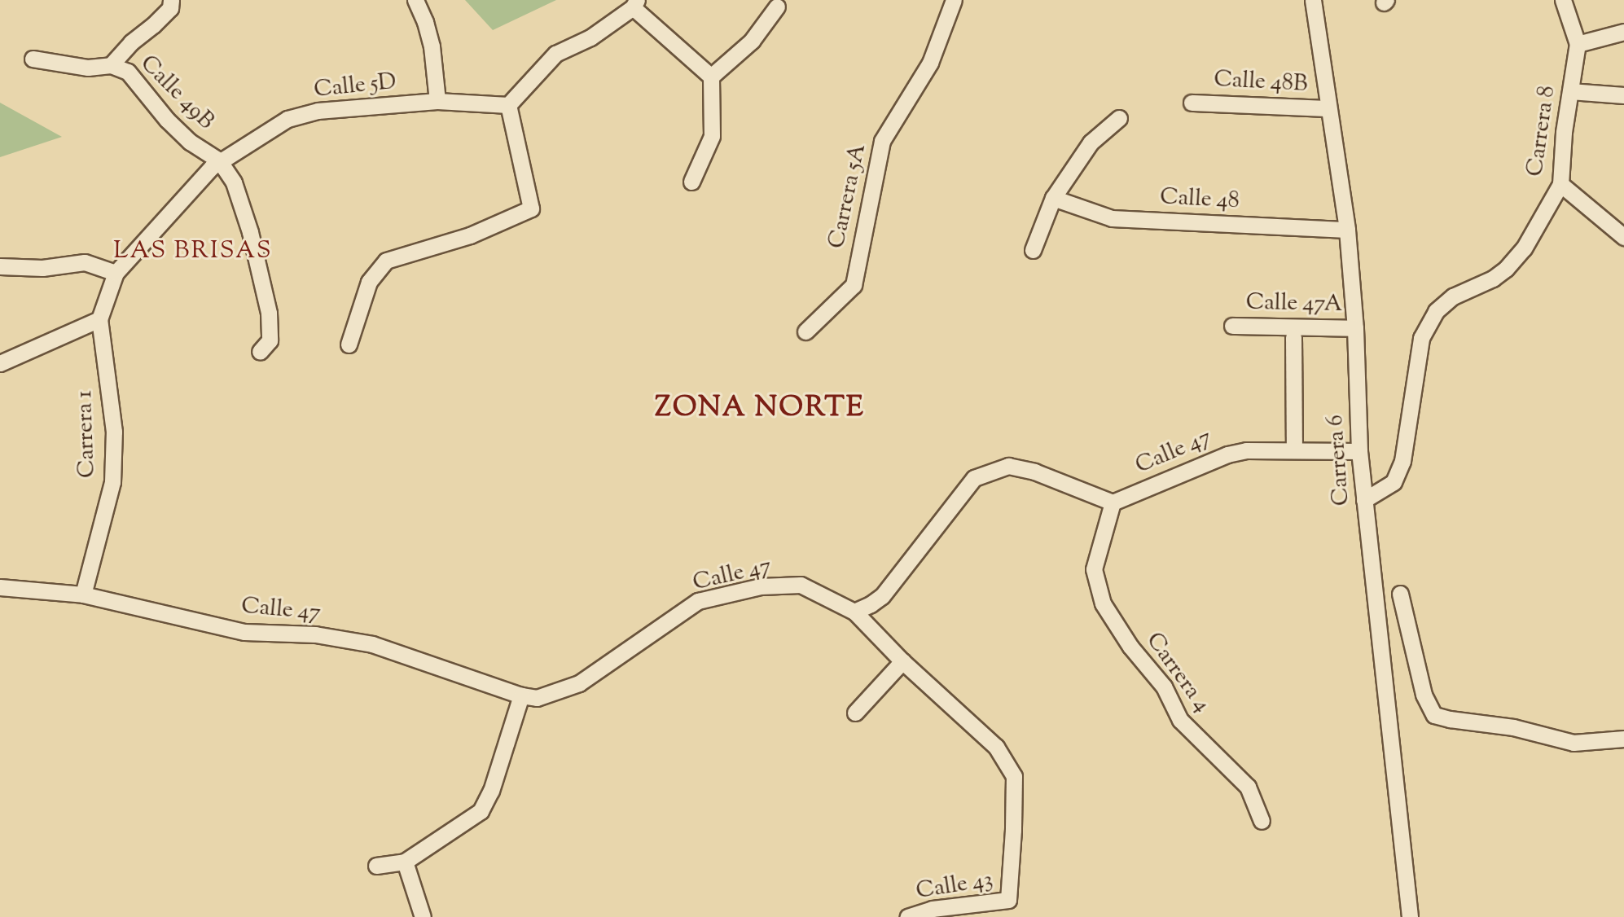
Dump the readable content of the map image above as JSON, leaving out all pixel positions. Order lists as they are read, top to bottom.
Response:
{
  "streets": {
    "street": [
      "Calle 48B",
      "Calle 5D",
      "Calle 49B",
      "Carrera 8",
      "Carrera 5A",
      "Calle 48",
      "Calle 47A",
      "Carrera 1",
      "Calle 47",
      "Carrera 6",
      "Carrera 4",
      "Calle 43"
    ]
  },
  "crossings": [
    ["Calle 48B", "Carrera 6"],
    ["Calle 5D", "Calle 49B"],
    ["Calle 5D", "Carrera 1"],
    ["Carrera 8", "Carrera 6"],
    ["Calle 48", "Carrera 6"],
    ["Calle 47A", "Carrera 6"],
    ["Carrera 1", "Calle 47"],
    ["Calle 47", "Carrera 6"],
    ["Calle 47", "Carrera 4"],
    ["Calle 47", "Calle 43"]
  ],
  "districts": ["LAS BRISAS", "ZONA NORTE"]
}
